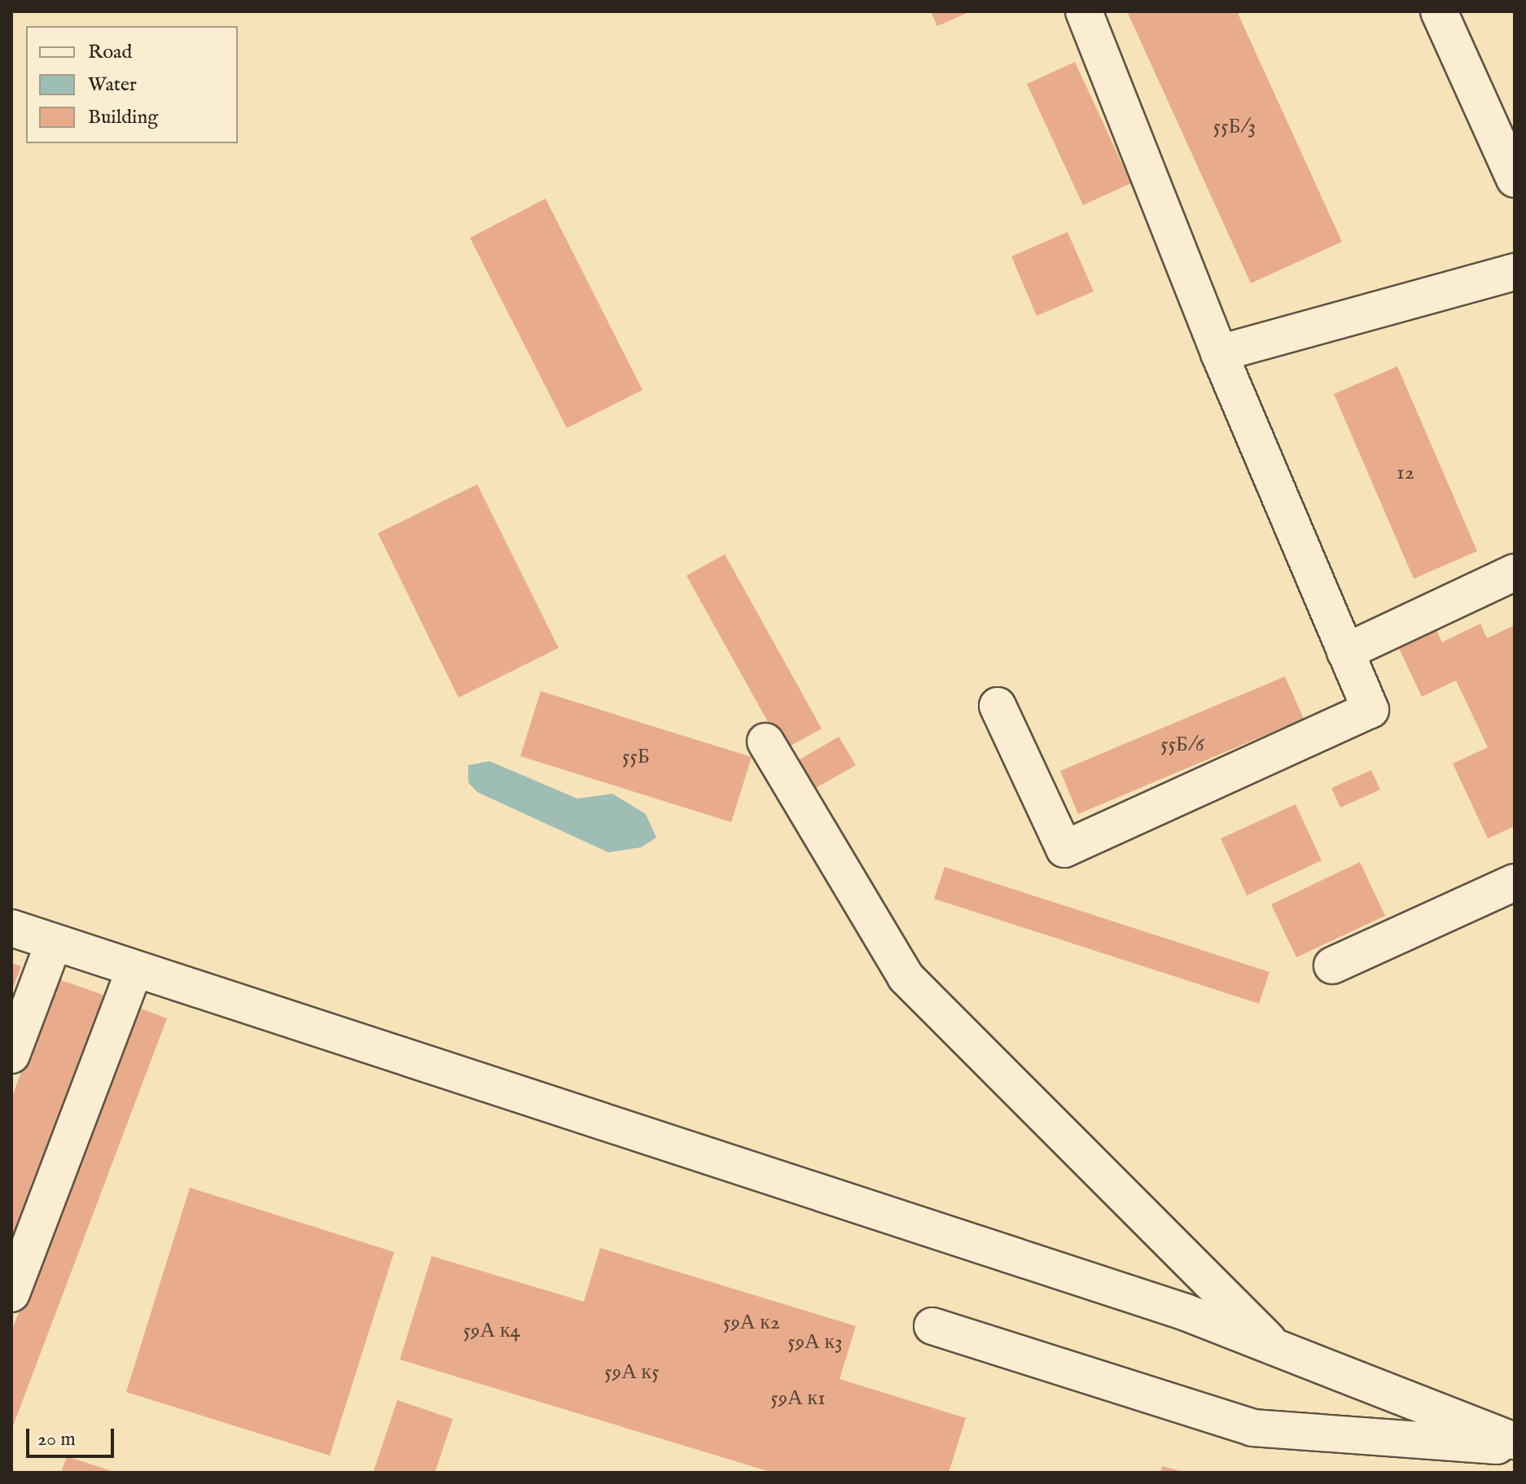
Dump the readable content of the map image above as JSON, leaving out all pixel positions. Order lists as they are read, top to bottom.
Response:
{
  "house_numbers": [
    "55Б/3",
    "12",
    "55Б/6",
    "55Б",
    "59А к2",
    "59А к4",
    "59А к3",
    "59А к5",
    "59А к1"
  ],
  "legend": ["Road", "Water", "Building"],
  "scale_bar": "20 m"
}
